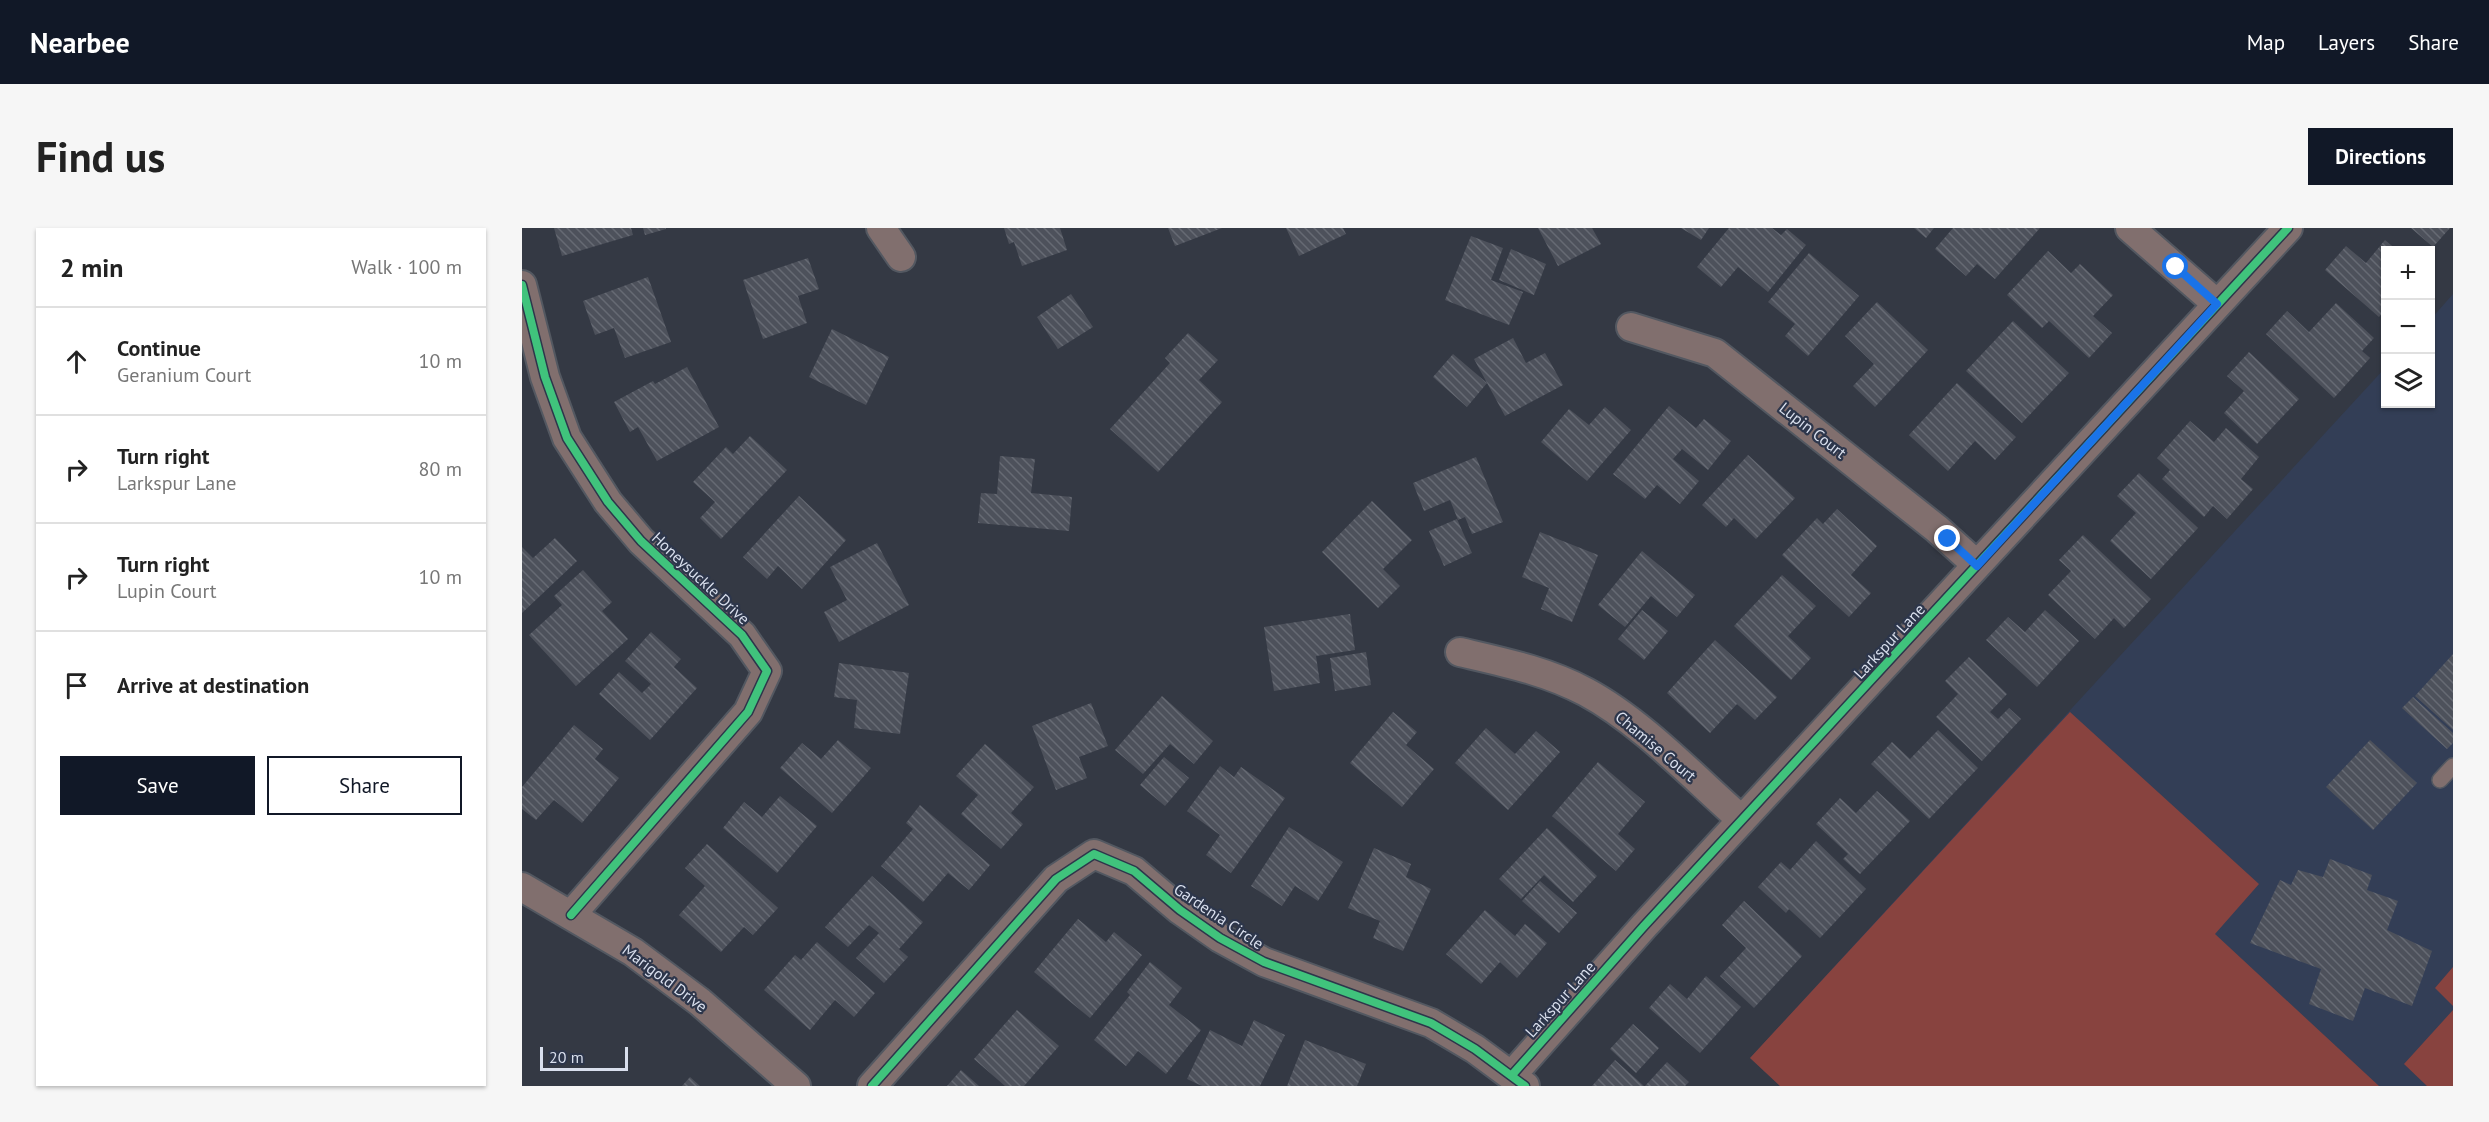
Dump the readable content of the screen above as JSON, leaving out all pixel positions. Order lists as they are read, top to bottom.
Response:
{
  "streets": {
    "street": [
      "Lupin Court",
      "Honeysuckle Drive",
      "Larkspur Lane",
      "Chamise Court",
      "Gardenia Circle",
      "Marigold Drive"
    ]
  },
  "crossings": [
    ["Lupin Court", "Larkspur Lane"],
    ["Honeysuckle Drive", "Marigold Drive"],
    ["Larkspur Lane", "Chamise Court"],
    ["Larkspur Lane", "Gardenia Circle"]
  ],
  "scale_bar": "20 m",
  "page": {
    "header": "Nearbee",
    "nav": ["Map", "Layers", "Share"],
    "buttons": [
      "Directions",
      ["Save", "Share"]
    ],
    "title": "Find us",
    "heading": ["2 min", "Walk · 100 m"],
    "map_buttons": ["+", "−"],
    "list": [
      ["Continue", "Geranium Court", "10 m"],
      ["Turn right", "Larkspur Lane", "80 m"],
      ["Turn right", "Lupin Court", "10 m"],
      "Arrive at destination"
    ],
    "scale": "20 m"
  }
}
